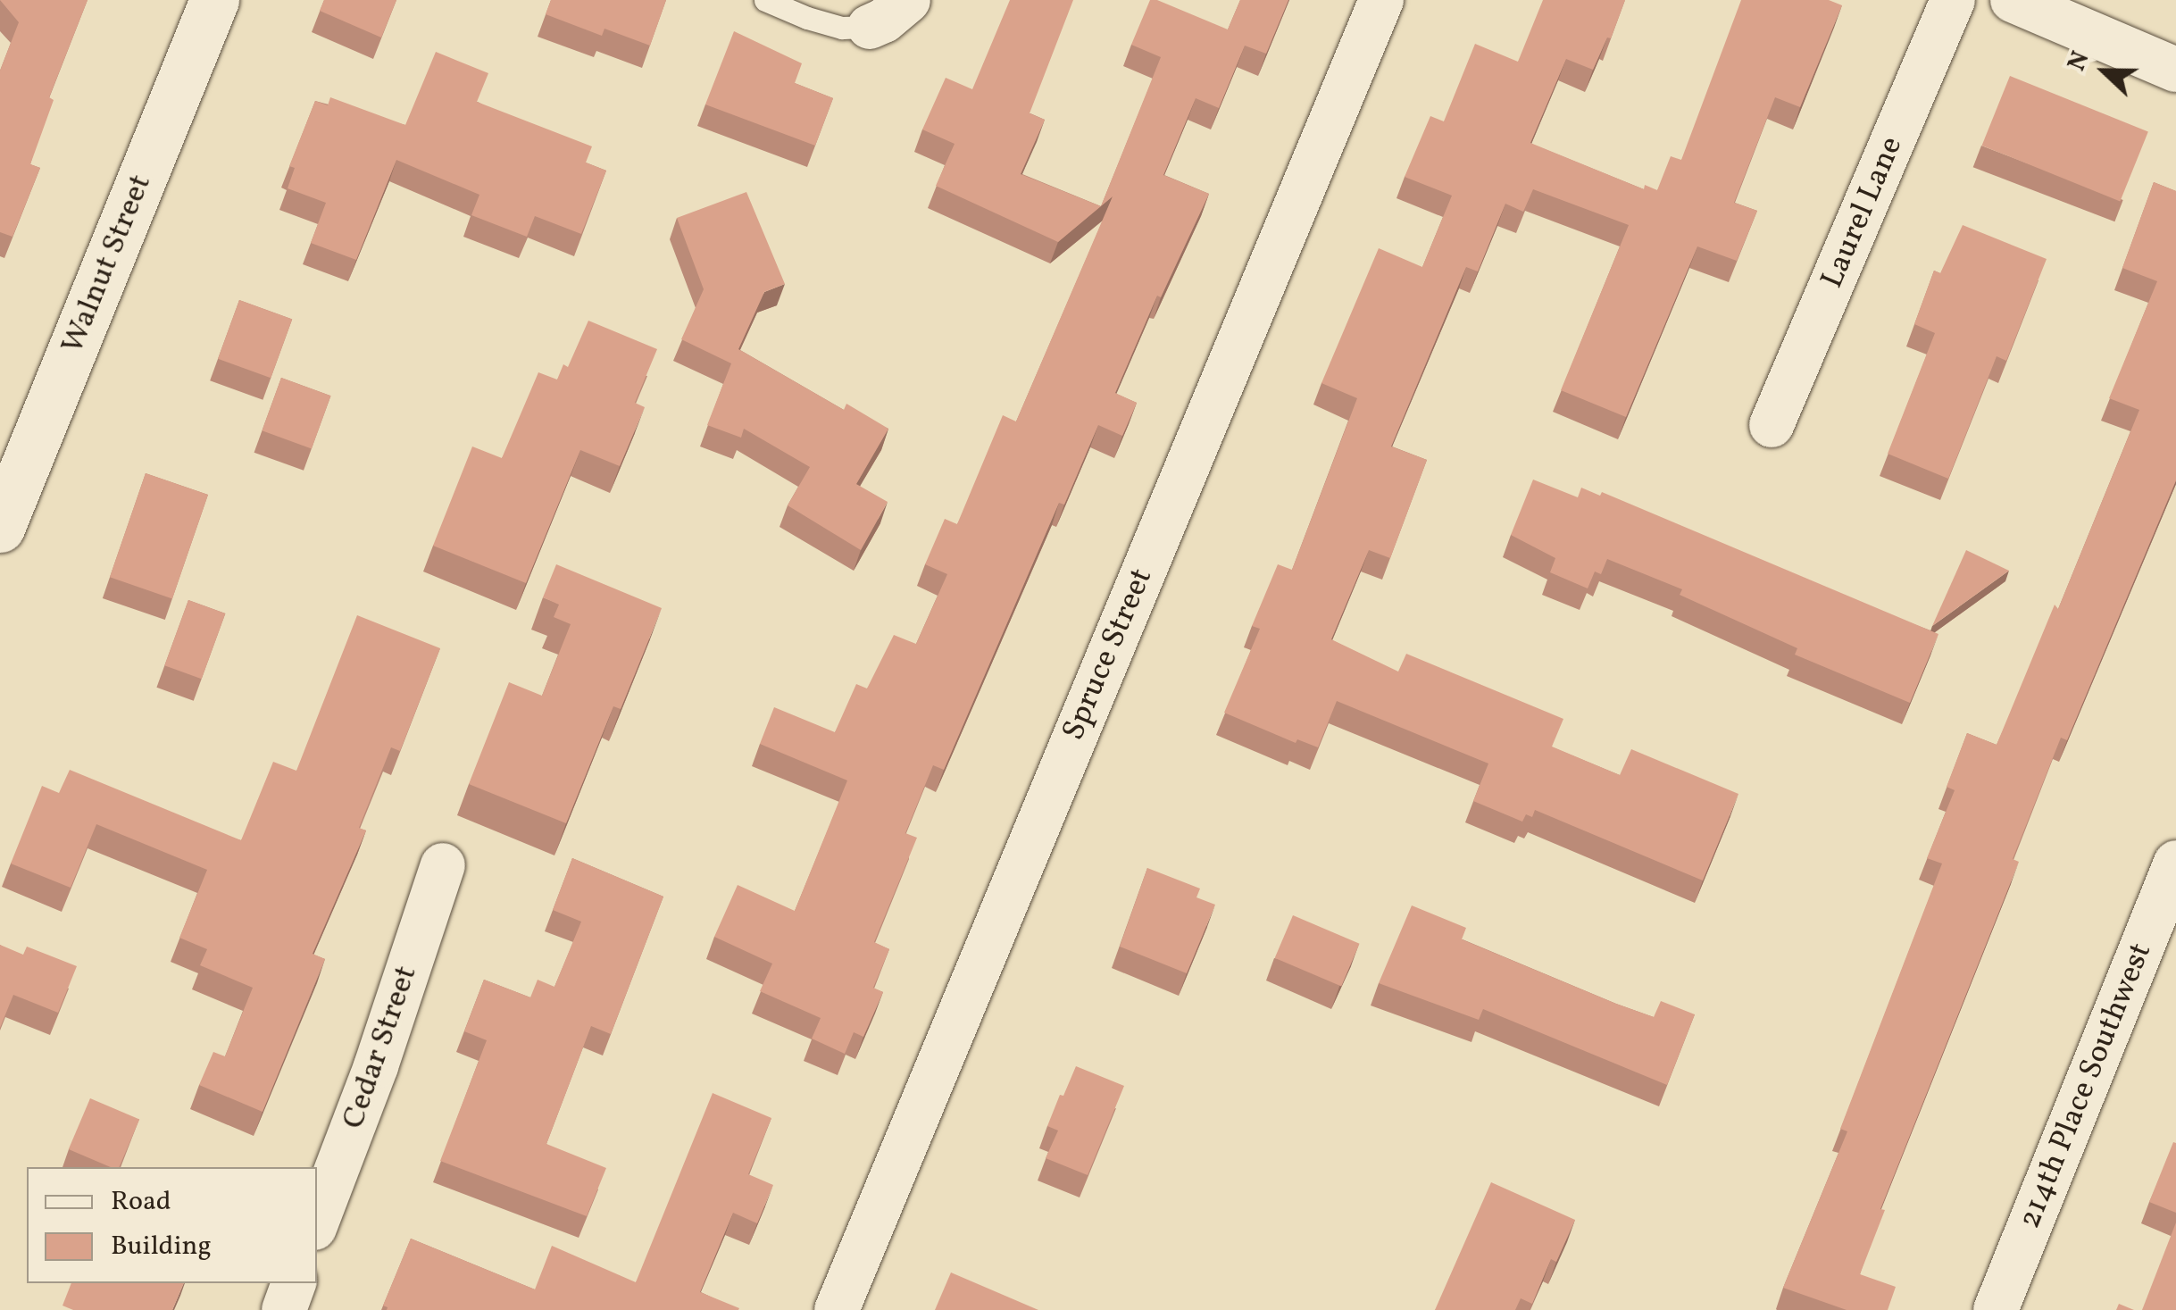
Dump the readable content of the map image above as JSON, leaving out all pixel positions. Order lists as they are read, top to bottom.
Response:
{
  "streets": {
    "street": [
      "Laurel Lane",
      "Walnut Street",
      "Spruce Street",
      "Cedar Street",
      "214th Place Southwest"
    ]
  },
  "legend": ["Road", "Building"],
  "north": "left"
}
